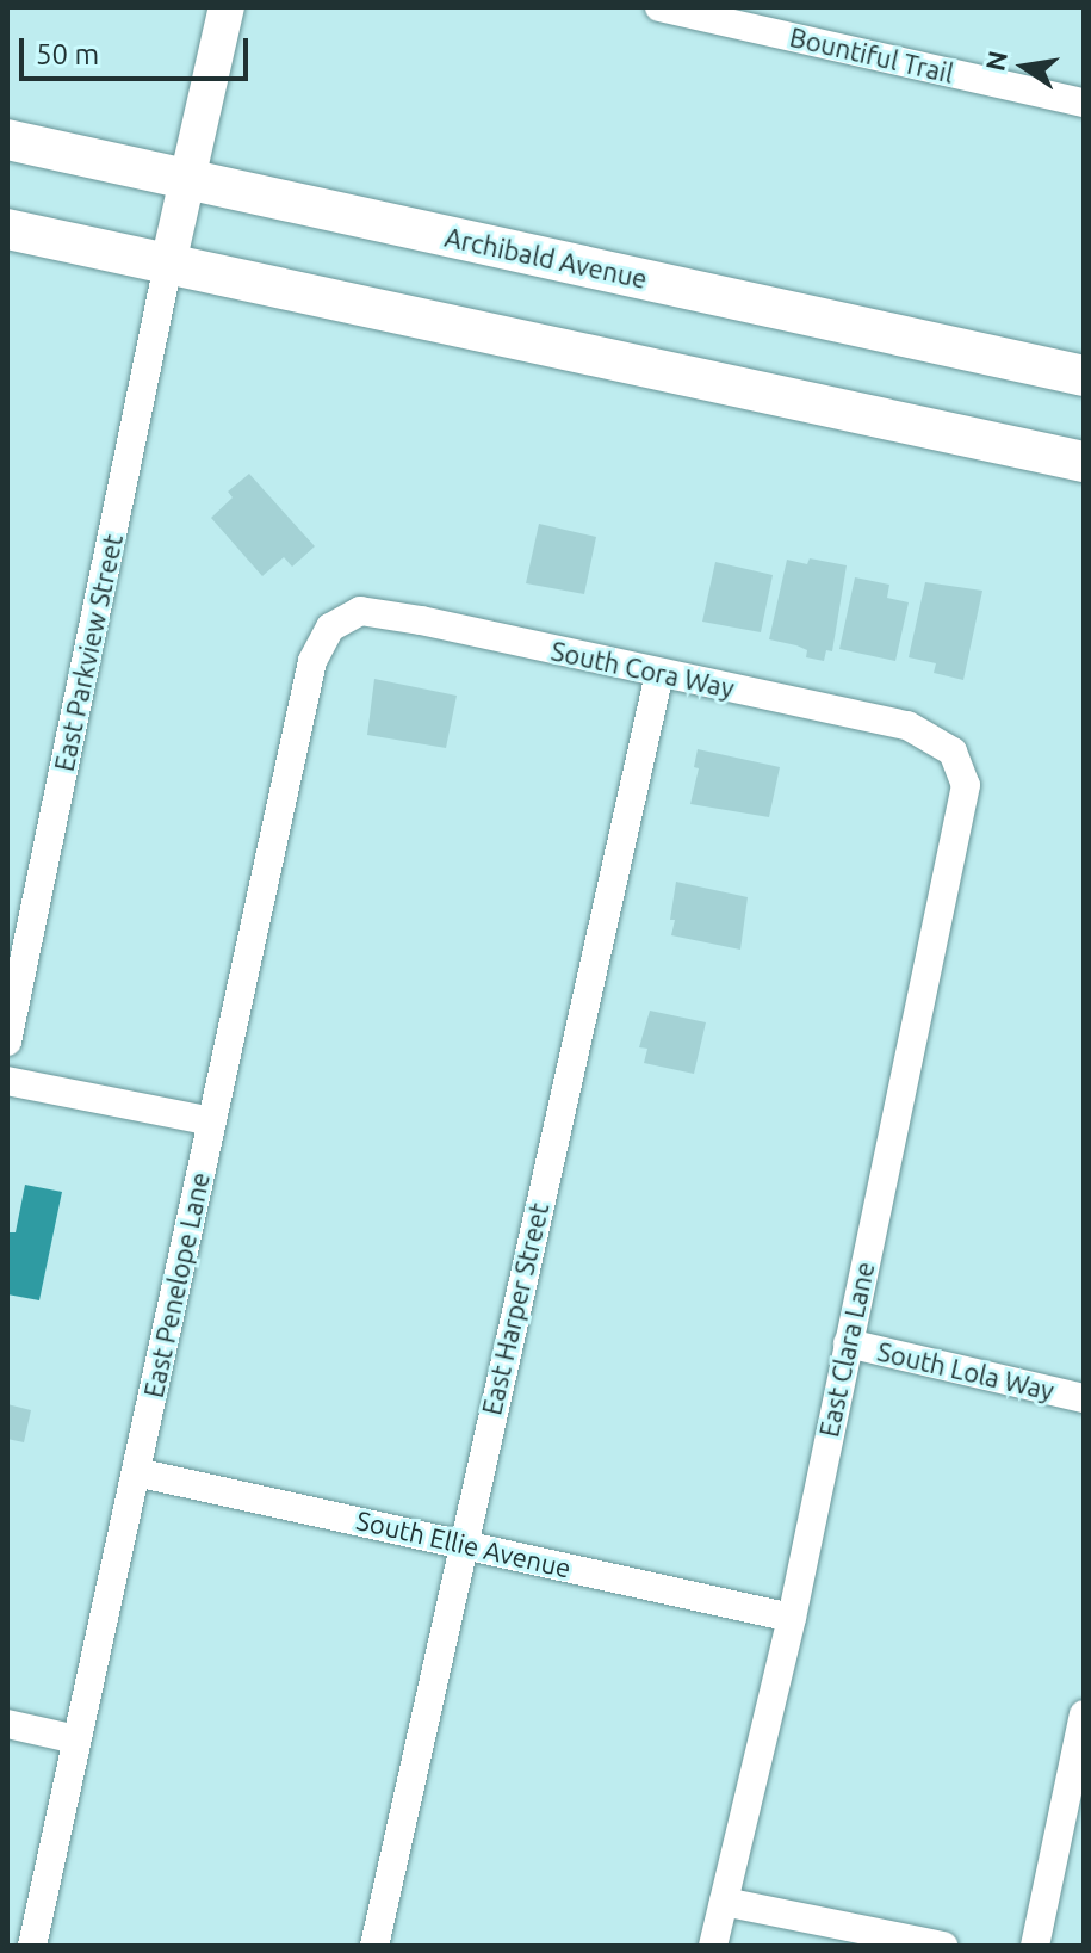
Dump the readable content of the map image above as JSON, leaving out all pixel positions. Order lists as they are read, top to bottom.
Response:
{
  "streets": {
    "main road": ["Archibald Avenue"],
    "street": [
      "Bountiful Trail",
      "East Parkview Street",
      "South Cora Way",
      "East Penelope Lane",
      "East Harper Street",
      "East Clara Lane",
      "South Lola Way",
      "South Ellie Avenue"
    ]
  },
  "crossings": [
    ["South Cora Way", "East Penelope Lane"],
    ["South Cora Way", "East Harper Street"],
    ["South Cora Way", "East Clara Lane"],
    ["East Penelope Lane", "South Ellie Avenue"],
    ["East Harper Street", "South Ellie Avenue"],
    ["East Clara Lane", "South Lola Way"],
    ["East Clara Lane", "South Ellie Avenue"]
  ],
  "scale_bar": "50 m",
  "north": "left"
}
